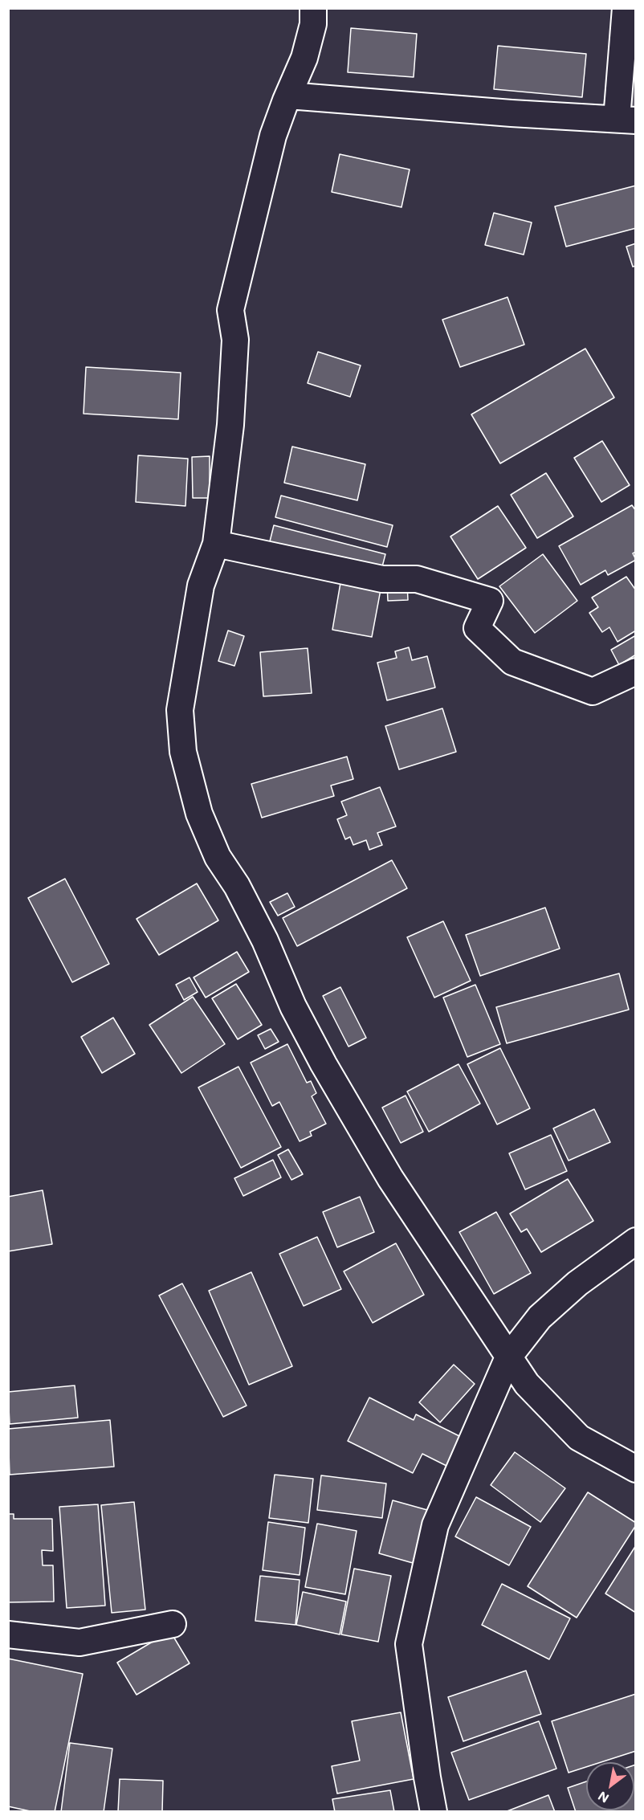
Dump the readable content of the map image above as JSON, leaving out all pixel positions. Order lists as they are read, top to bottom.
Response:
{
  "north": "bottom left"
}
